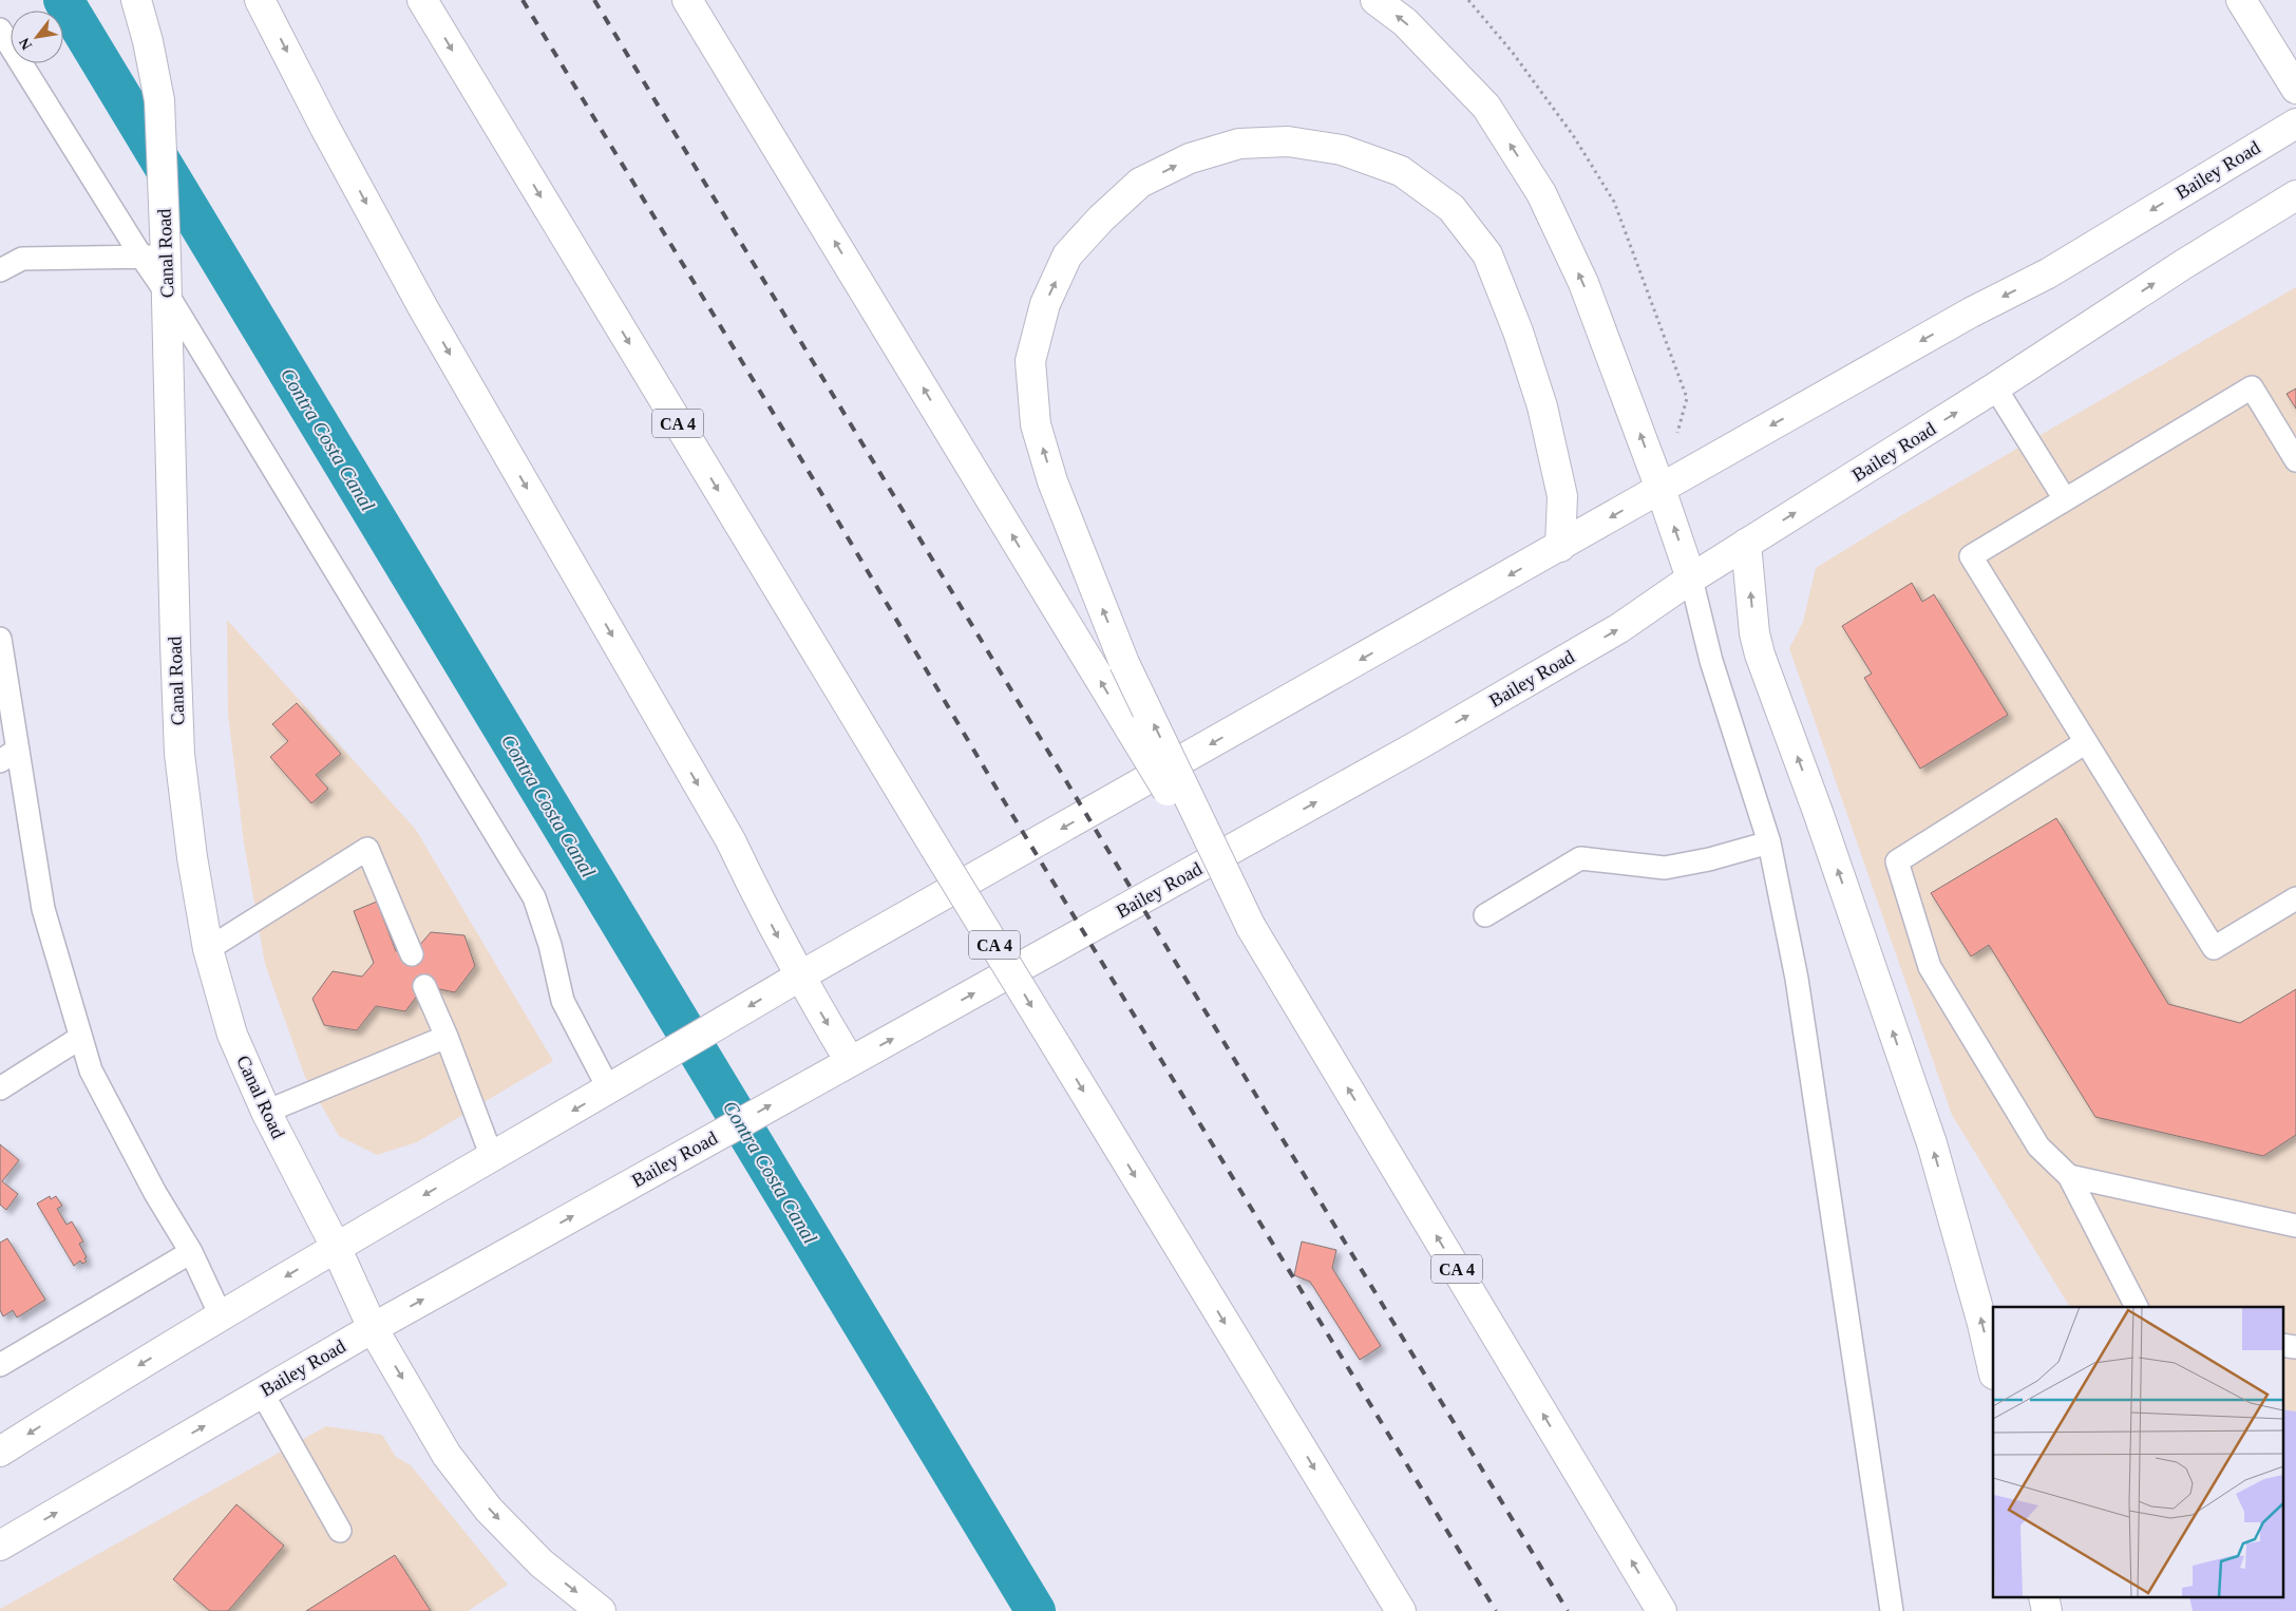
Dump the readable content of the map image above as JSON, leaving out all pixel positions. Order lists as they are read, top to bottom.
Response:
{
  "streets": {
    "main road": ["Bailey Road", "Canal Road", "CA 4"]
  },
  "crossings": [
    ["Bailey Road", "Canal Road"]
  ],
  "water": ["Contra Costa Canal"],
  "north": "bottom left"
}
